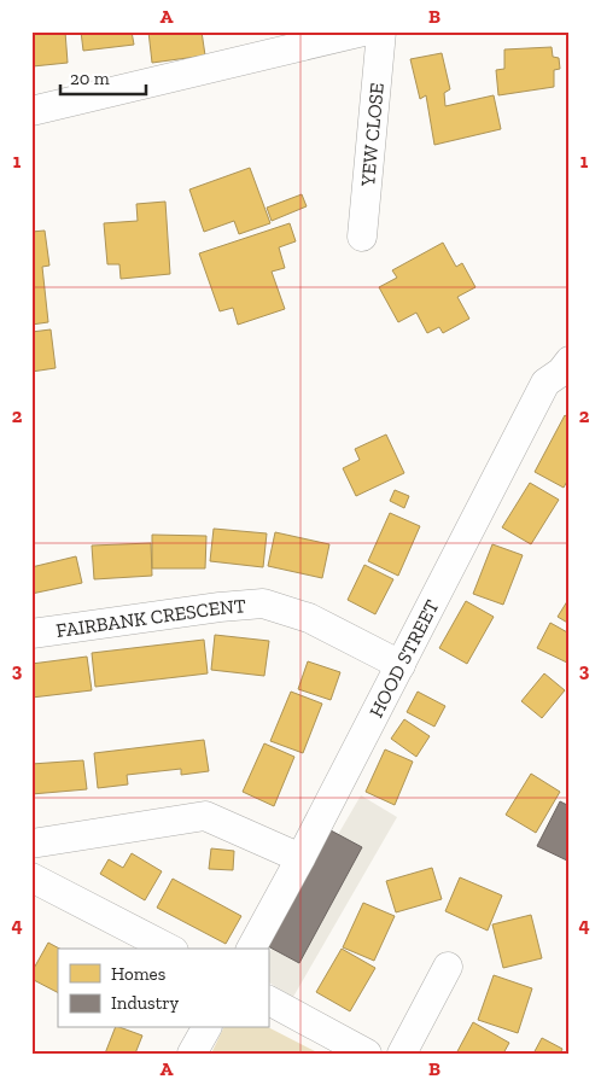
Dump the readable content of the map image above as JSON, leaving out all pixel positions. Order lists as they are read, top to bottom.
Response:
{
  "streets": {
    "street": ["YEW CLOSE", "FAIRBANK CRESCENT", "HOOD STREET"]
  },
  "crossings": [
    ["FAIRBANK CRESCENT", "HOOD STREET"]
  ],
  "legend": ["Homes", "Industry"],
  "scale_bar": "20 m",
  "grid": {
    "columns": ["A", "B"],
    "rows": [
      "1",
      "2",
      "3",
      "4"
    ]
  }
}
